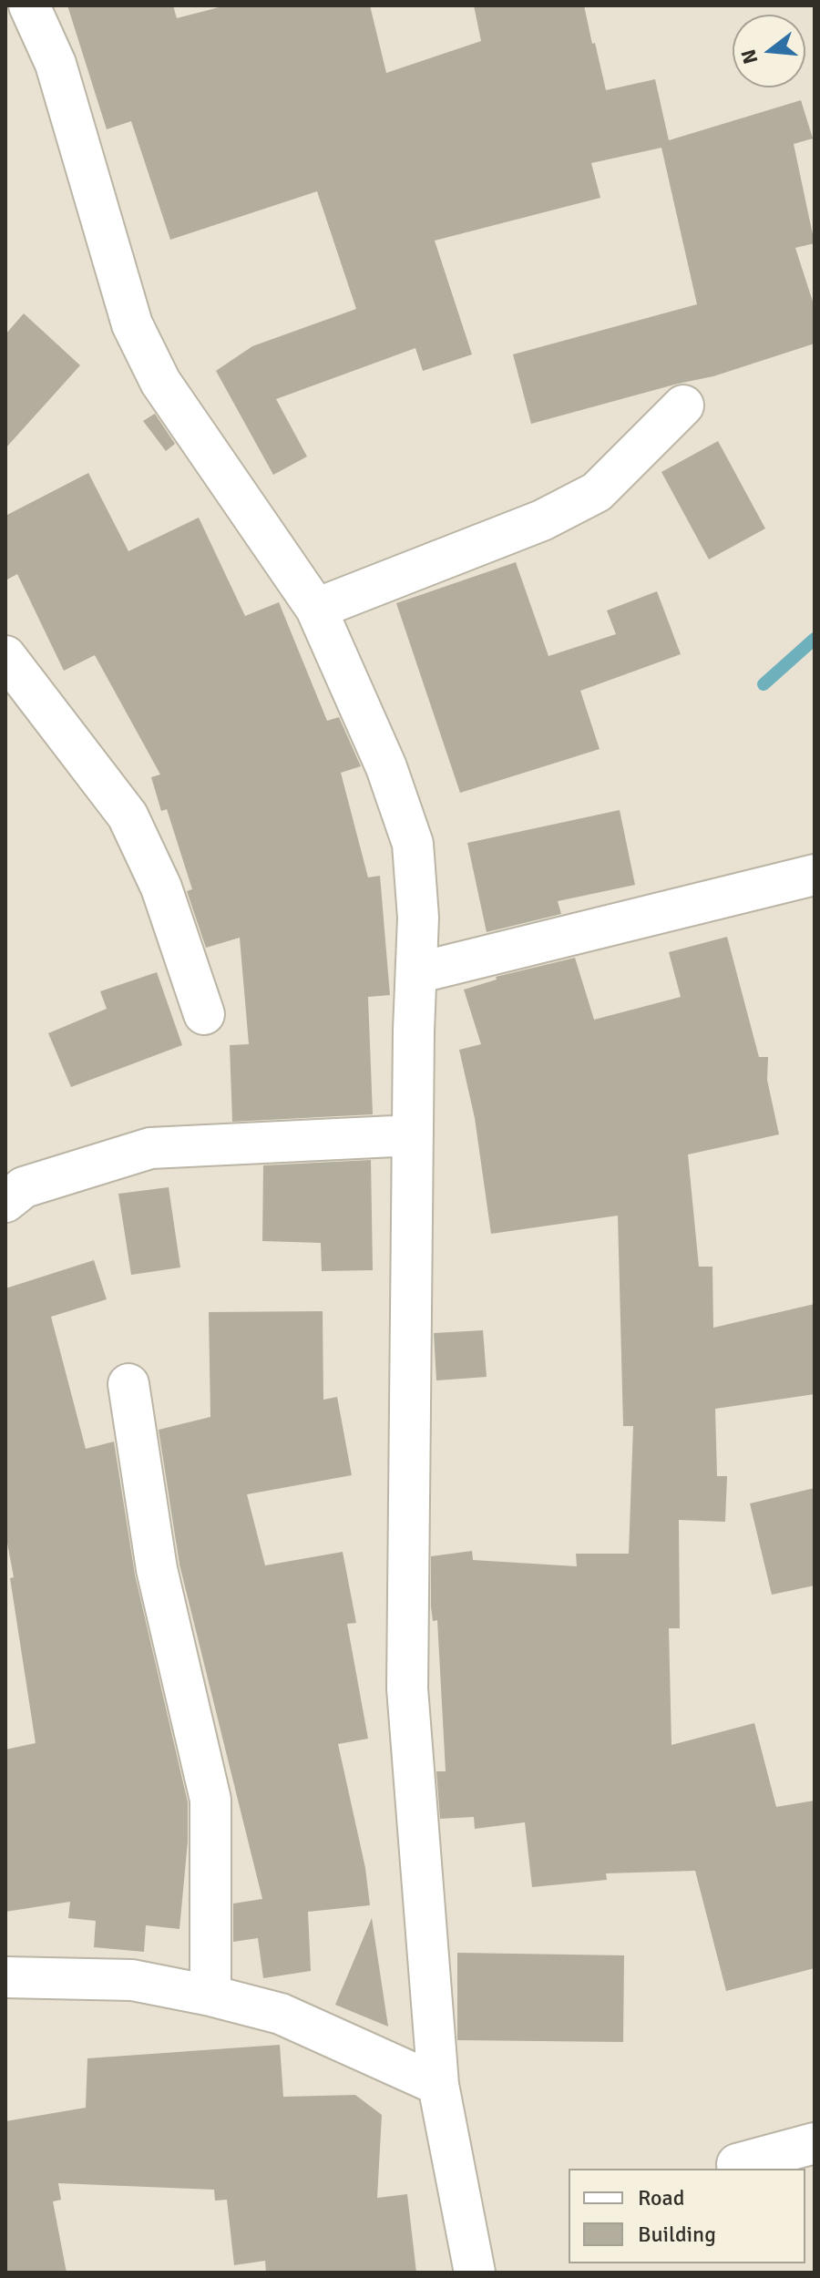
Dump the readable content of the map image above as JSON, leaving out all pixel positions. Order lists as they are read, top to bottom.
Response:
{
  "legend": ["Road", "Building"],
  "north": "left"
}
